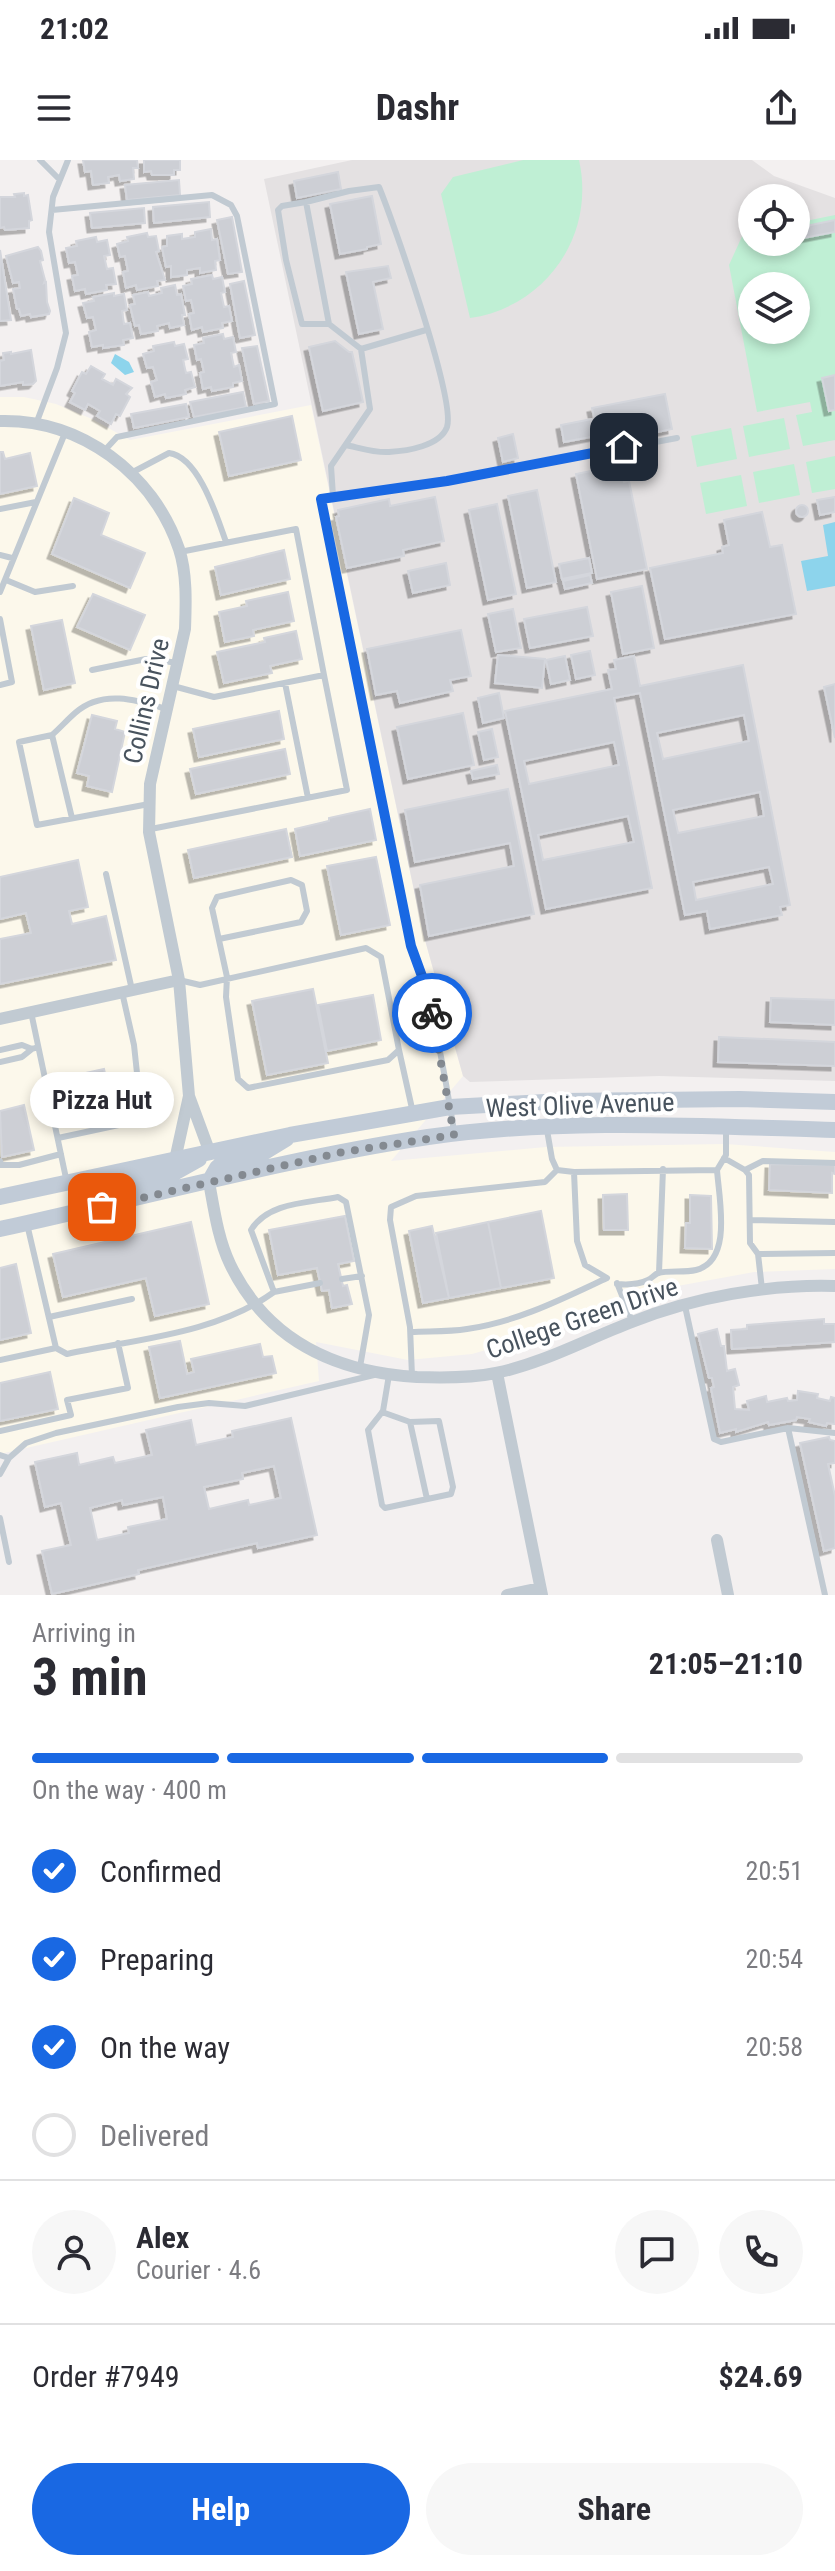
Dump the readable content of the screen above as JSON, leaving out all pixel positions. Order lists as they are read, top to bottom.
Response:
{
  "streets": {
    "main road": ["West Olive Avenue"],
    "street": ["Collins Drive", "College Green Drive"]
  },
  "crossings": [
    ["Collins Drive", "West Olive Avenue"],
    ["West Olive Avenue", "College Green Drive"]
  ],
  "places": ["Pizza Hut"],
  "page": {
    "status": "21:02",
    "header": "Dashr",
    "bubble": "Pizza Hut",
    "heading": ["3 min", "Arriving in", "21:05–21:10"],
    "panel": [
      "Alex",
      "Courier · 4.6",
      "Order #7949",
      "$24.69"
    ],
    "bar": "On the way · 400 m",
    "list": [
      ["Confirmed", "20:51"],
      ["Preparing", "20:54"],
      ["On the way", "20:58"],
      "Delivered"
    ],
    "buttons": ["Help", "Share"]
  }
}
